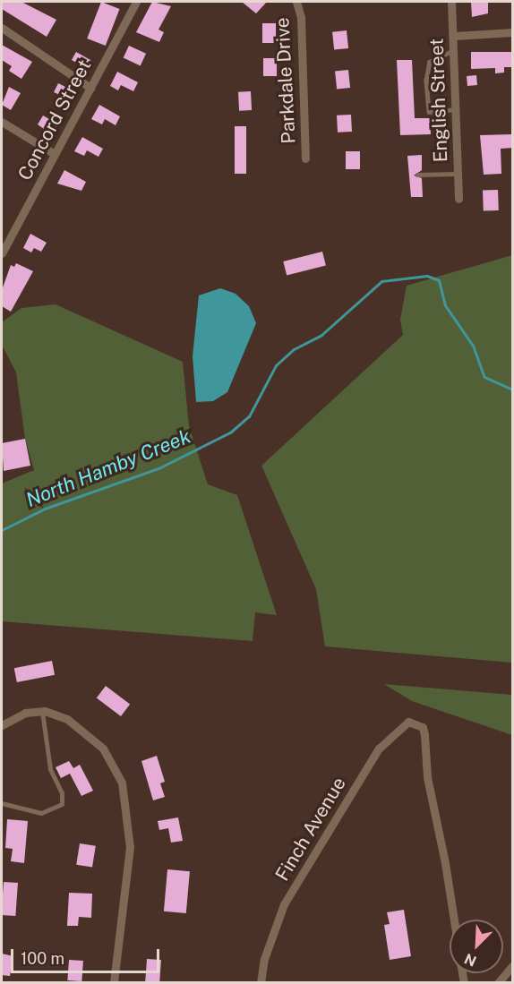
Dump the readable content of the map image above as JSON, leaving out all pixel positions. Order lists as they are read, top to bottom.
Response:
{
  "streets": {
    "street": [
      "Parkdale Drive",
      "English Street",
      "Concord Street",
      "Finch Avenue"
    ]
  },
  "water": ["North Hamby Creek"],
  "scale_bar": "100 m",
  "north": "bottom left"
}
